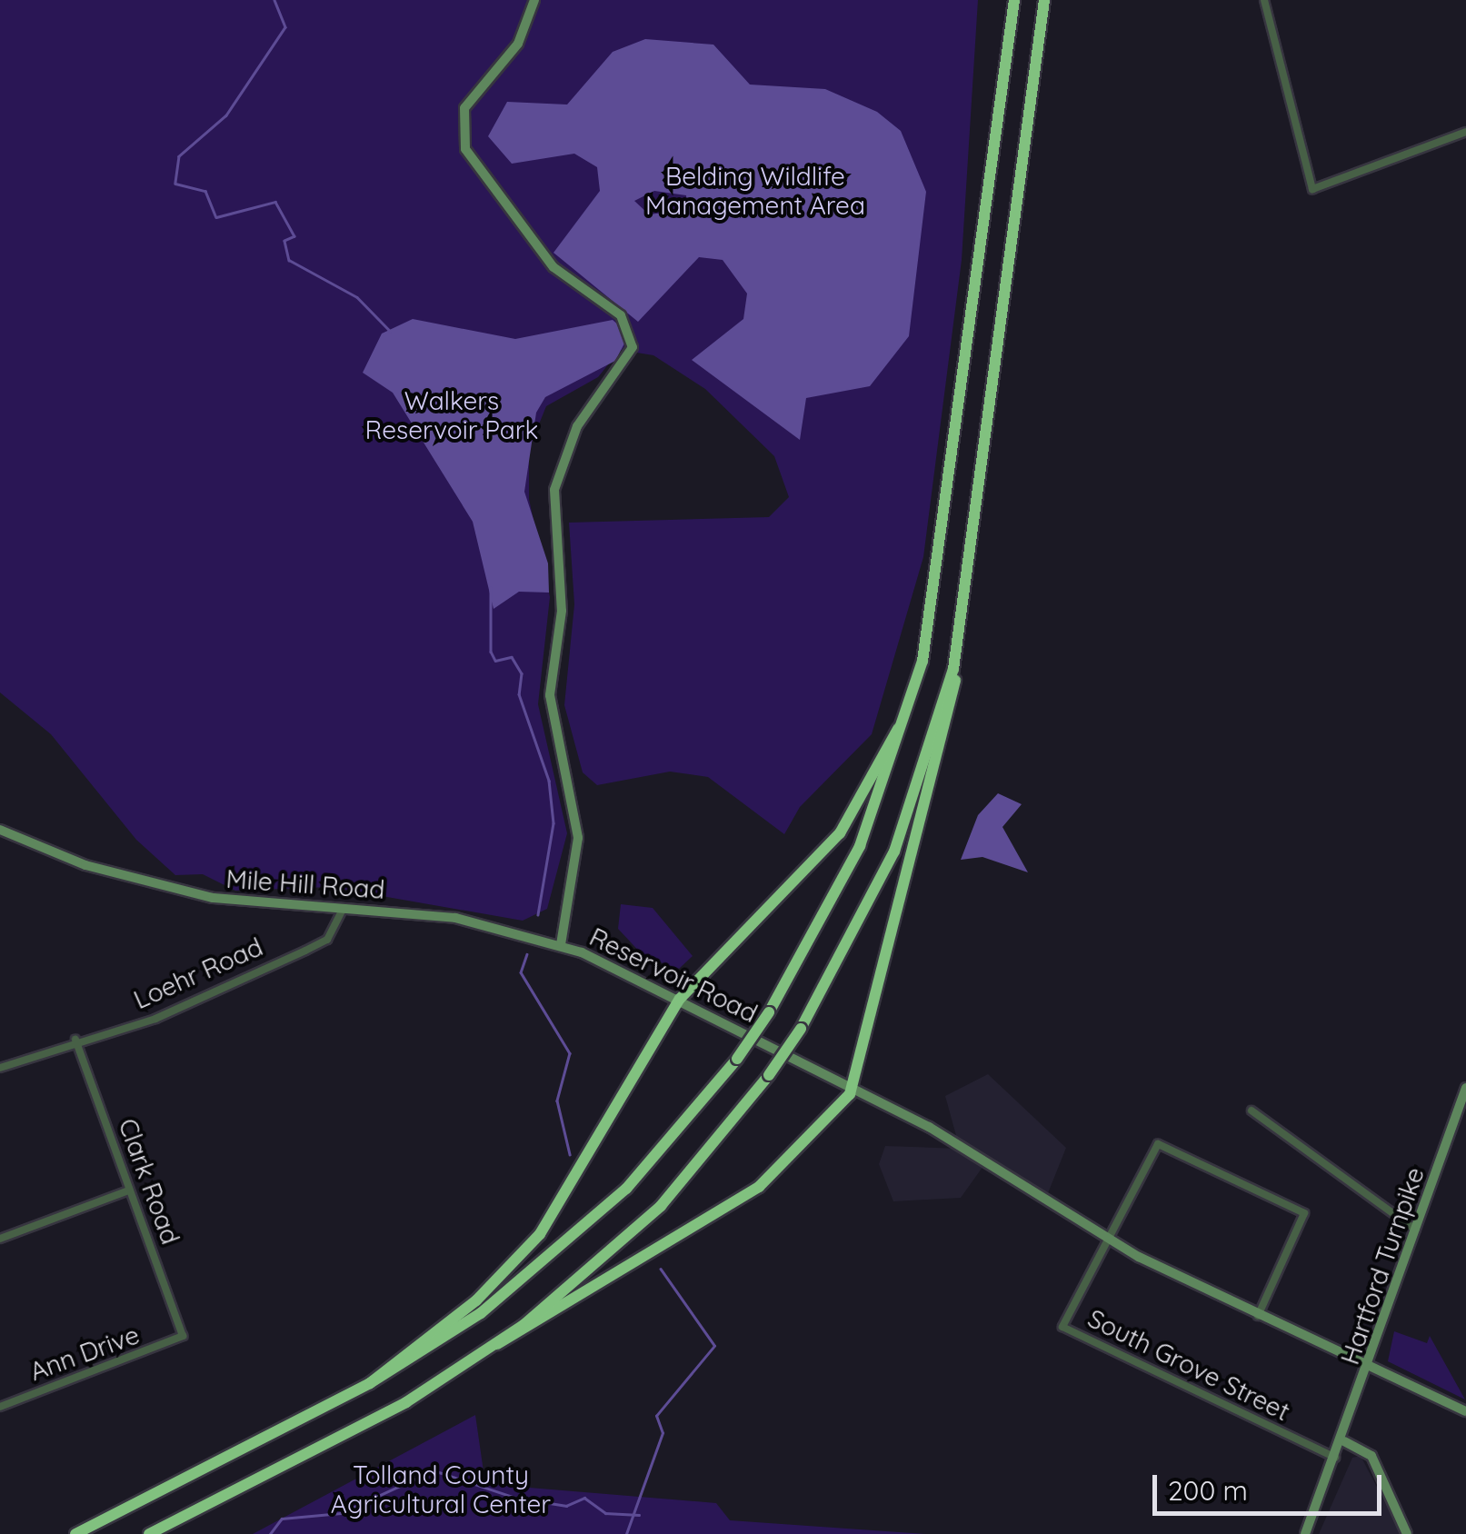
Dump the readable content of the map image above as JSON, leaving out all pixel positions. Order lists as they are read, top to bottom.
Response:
{
  "streets": {
    "main road": ["Mile Hill Road", "Reservoir Road", "Hartford Turnpike"],
    "street": [
      "Loehr Road",
      "Clark Road",
      "Ann Drive",
      "South Grove Street"
    ]
  },
  "crossings": [
    ["Mile Hill Road", "Loehr Road"],
    ["Mile Hill Road", "Reservoir Road"],
    ["Loehr Road", "Clark Road"],
    ["Reservoir Road", "Hartford Turnpike"],
    ["Reservoir Road", "South Grove Street"],
    ["Clark Road", "Ann Drive"],
    ["Hartford Turnpike", "South Grove Street"]
  ],
  "parks": ["Belding Wildlife Management Area", "Walkers Reservoir Park", "Tolland County Agricultural Center"],
  "scale_bar": "200 m"
}
